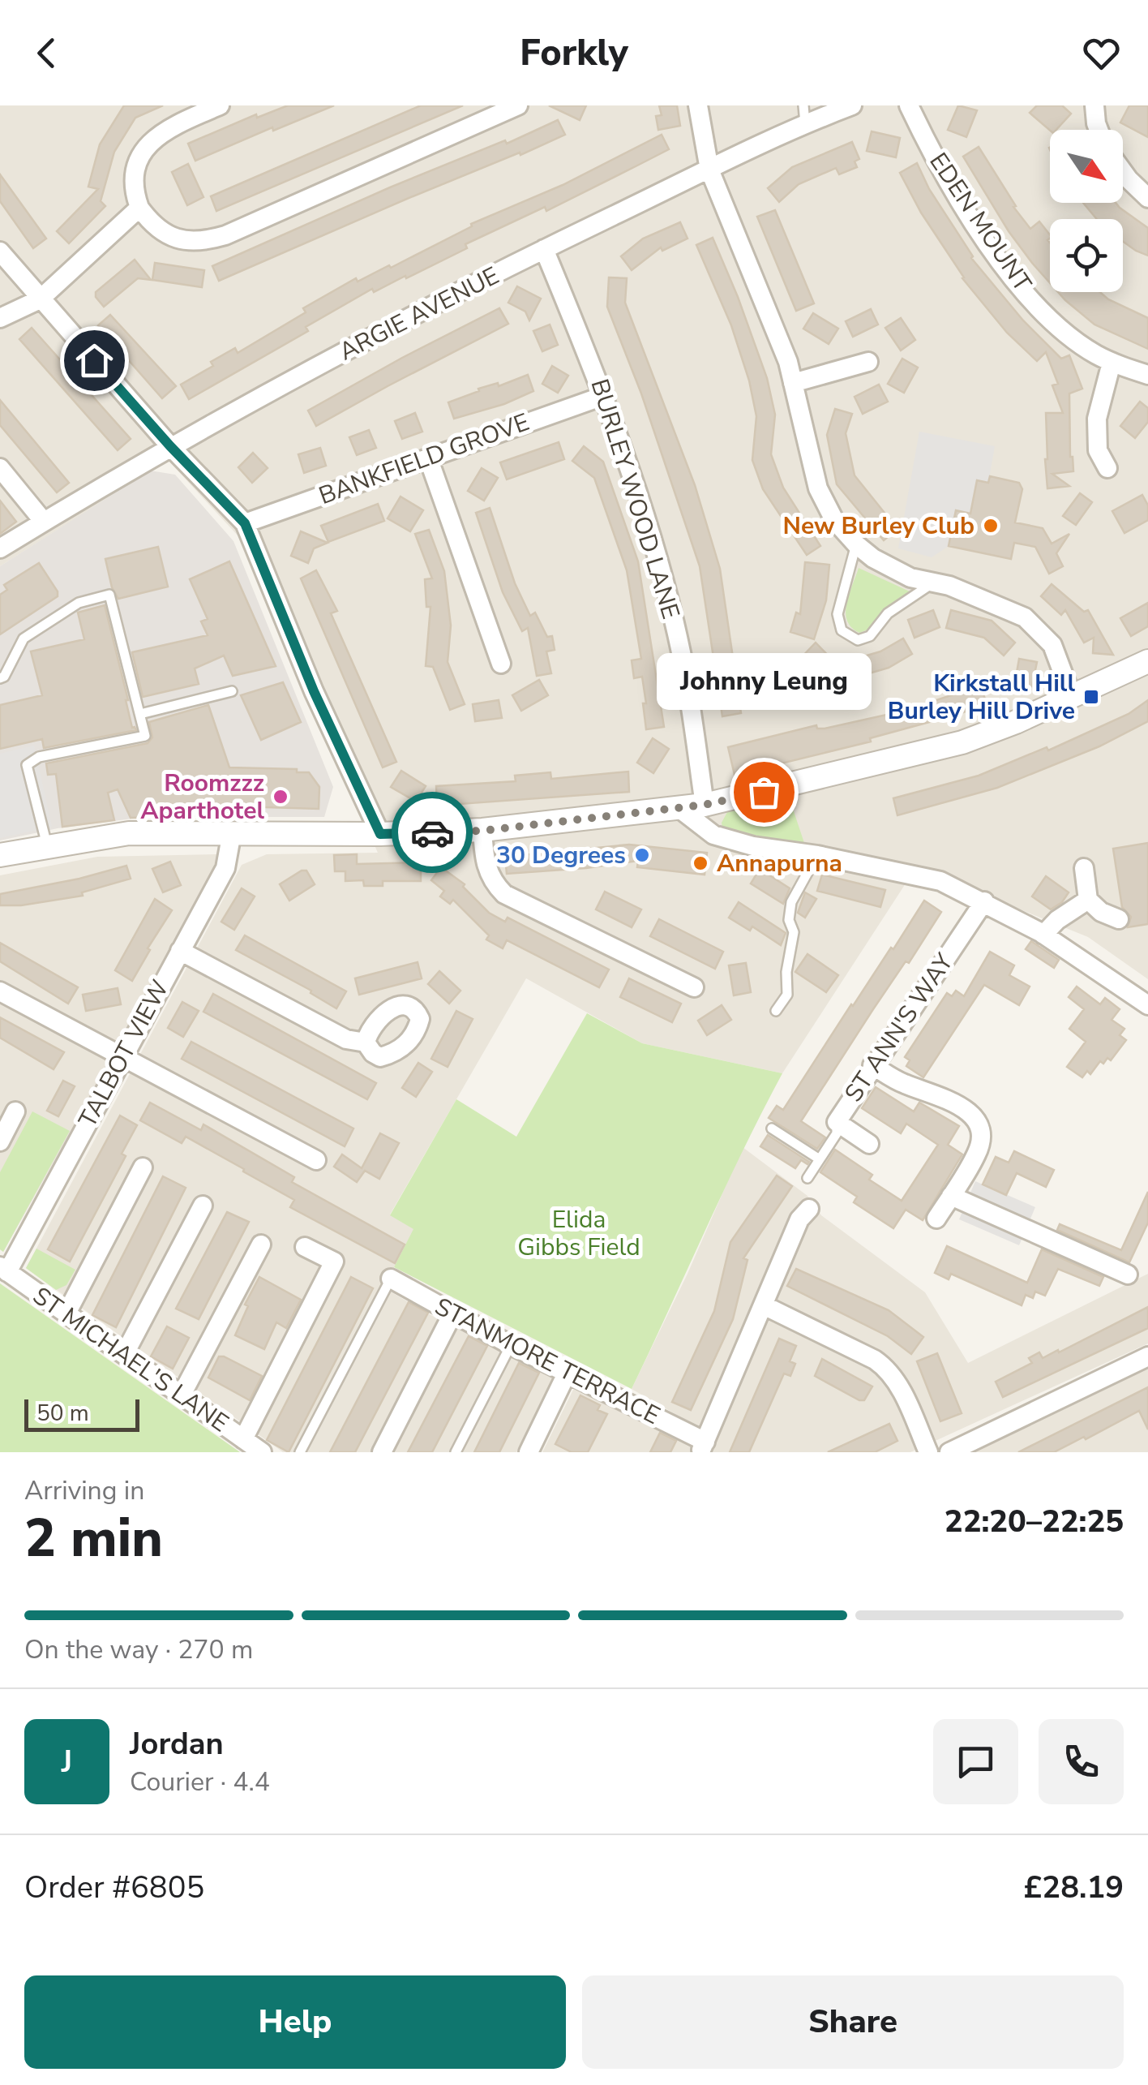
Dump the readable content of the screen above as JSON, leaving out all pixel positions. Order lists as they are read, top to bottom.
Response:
{
  "streets": {
    "street": [
      "EDEN MOUNT",
      "ARGIE AVENUE",
      "BANKFIELD GROVE",
      "BURLEY WOOD LANE",
      "ST ANN'S WAY",
      "TALBOT VIEW",
      "ST MICHAEL'S LANE",
      "STANMORE TERRACE"
    ]
  },
  "crossings": [
    ["ARGIE AVENUE", "BURLEY WOOD LANE"],
    ["BANKFIELD GROVE", "BURLEY WOOD LANE"],
    ["TALBOT VIEW", "ST MICHAEL'S LANE"]
  ],
  "parks": ["Elida Gibbs Field"],
  "places": {
    "other": [
      "New Burley Club",
      "Johnny Leung",
      "Roomzzz Aparthotel",
      "30 Degrees",
      "Annapurna"
    ],
    "transit": ["Kirkstall Hill Burley Hill Drive"]
  },
  "scale_bar": "50 m",
  "north": "bottom right",
  "page": {
    "header": "Forkly",
    "bubble": "Johnny Leung",
    "scale": "50 m",
    "heading": ["2 min", "Arriving in", "22:20–22:25"],
    "panel": [
      "Jordan",
      "Courier · 4.4",
      "Order #6805",
      "£28.19"
    ],
    "bar": "On the way · 270 m",
    "round": "J",
    "buttons": ["Help", "Share"]
  }
}
